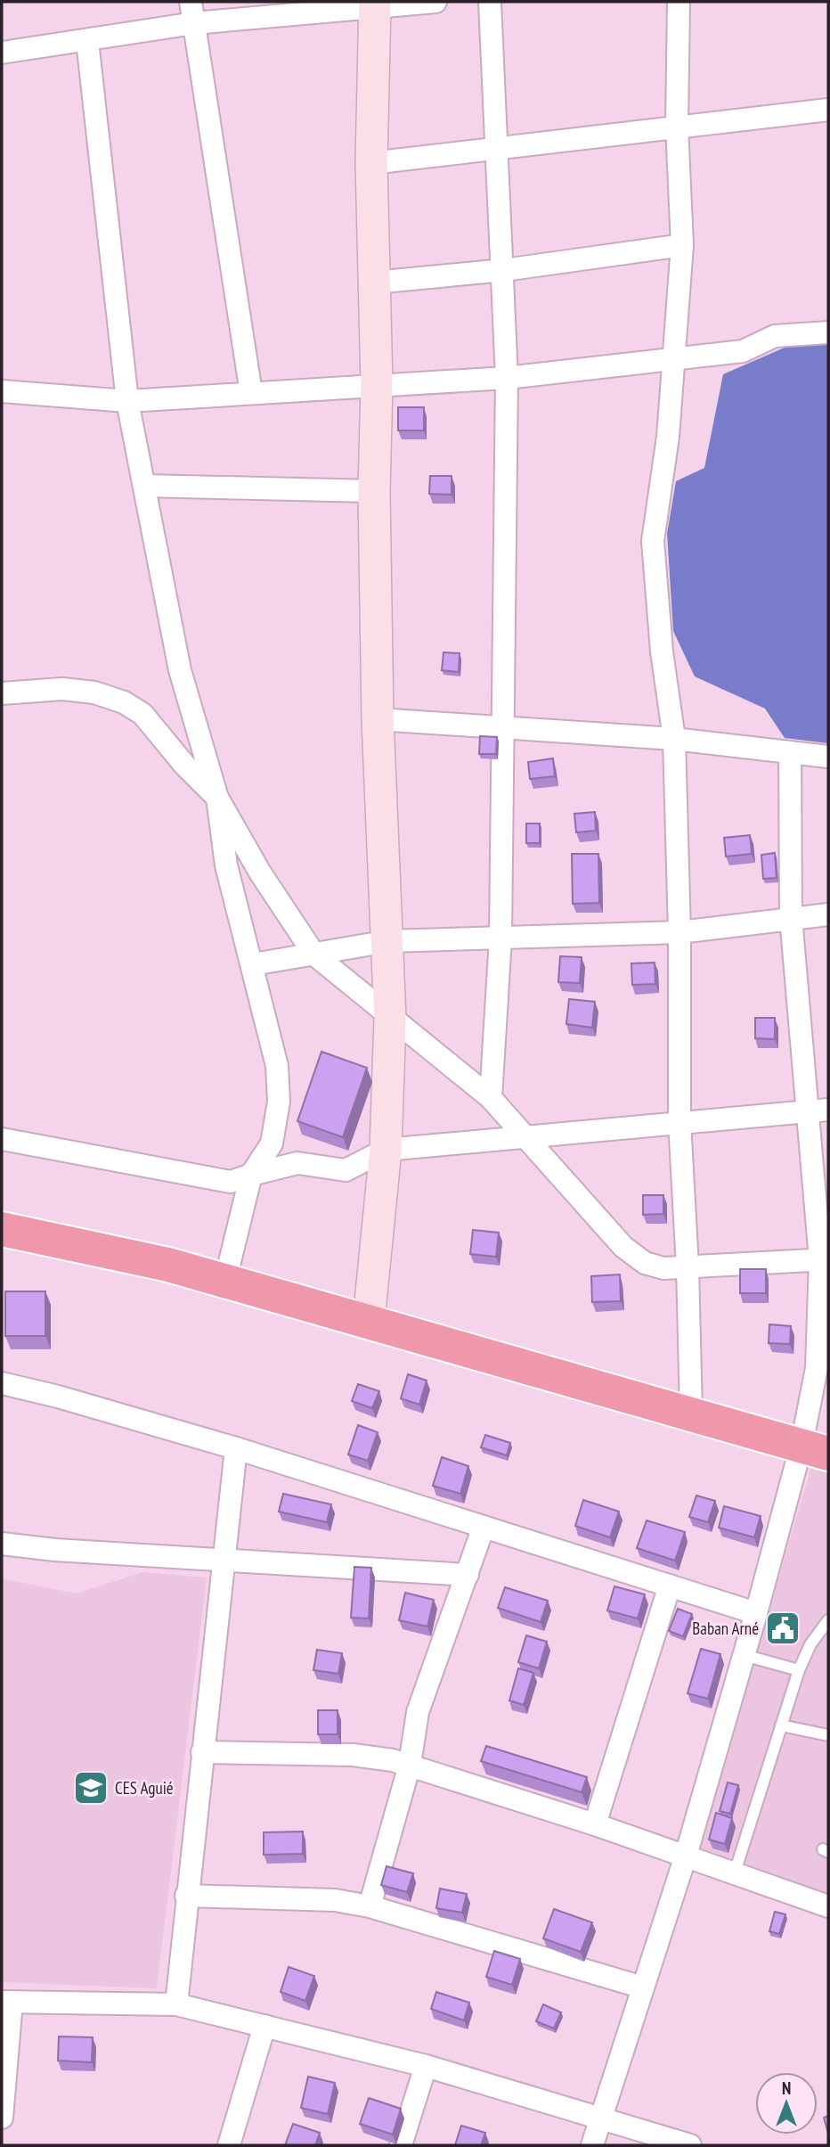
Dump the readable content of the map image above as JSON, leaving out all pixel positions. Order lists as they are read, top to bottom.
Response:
{
  "places": {
    "public building": ["Baban Arné"],
    "school or university": ["CES Aguié"]
  },
  "north": "top"
}
